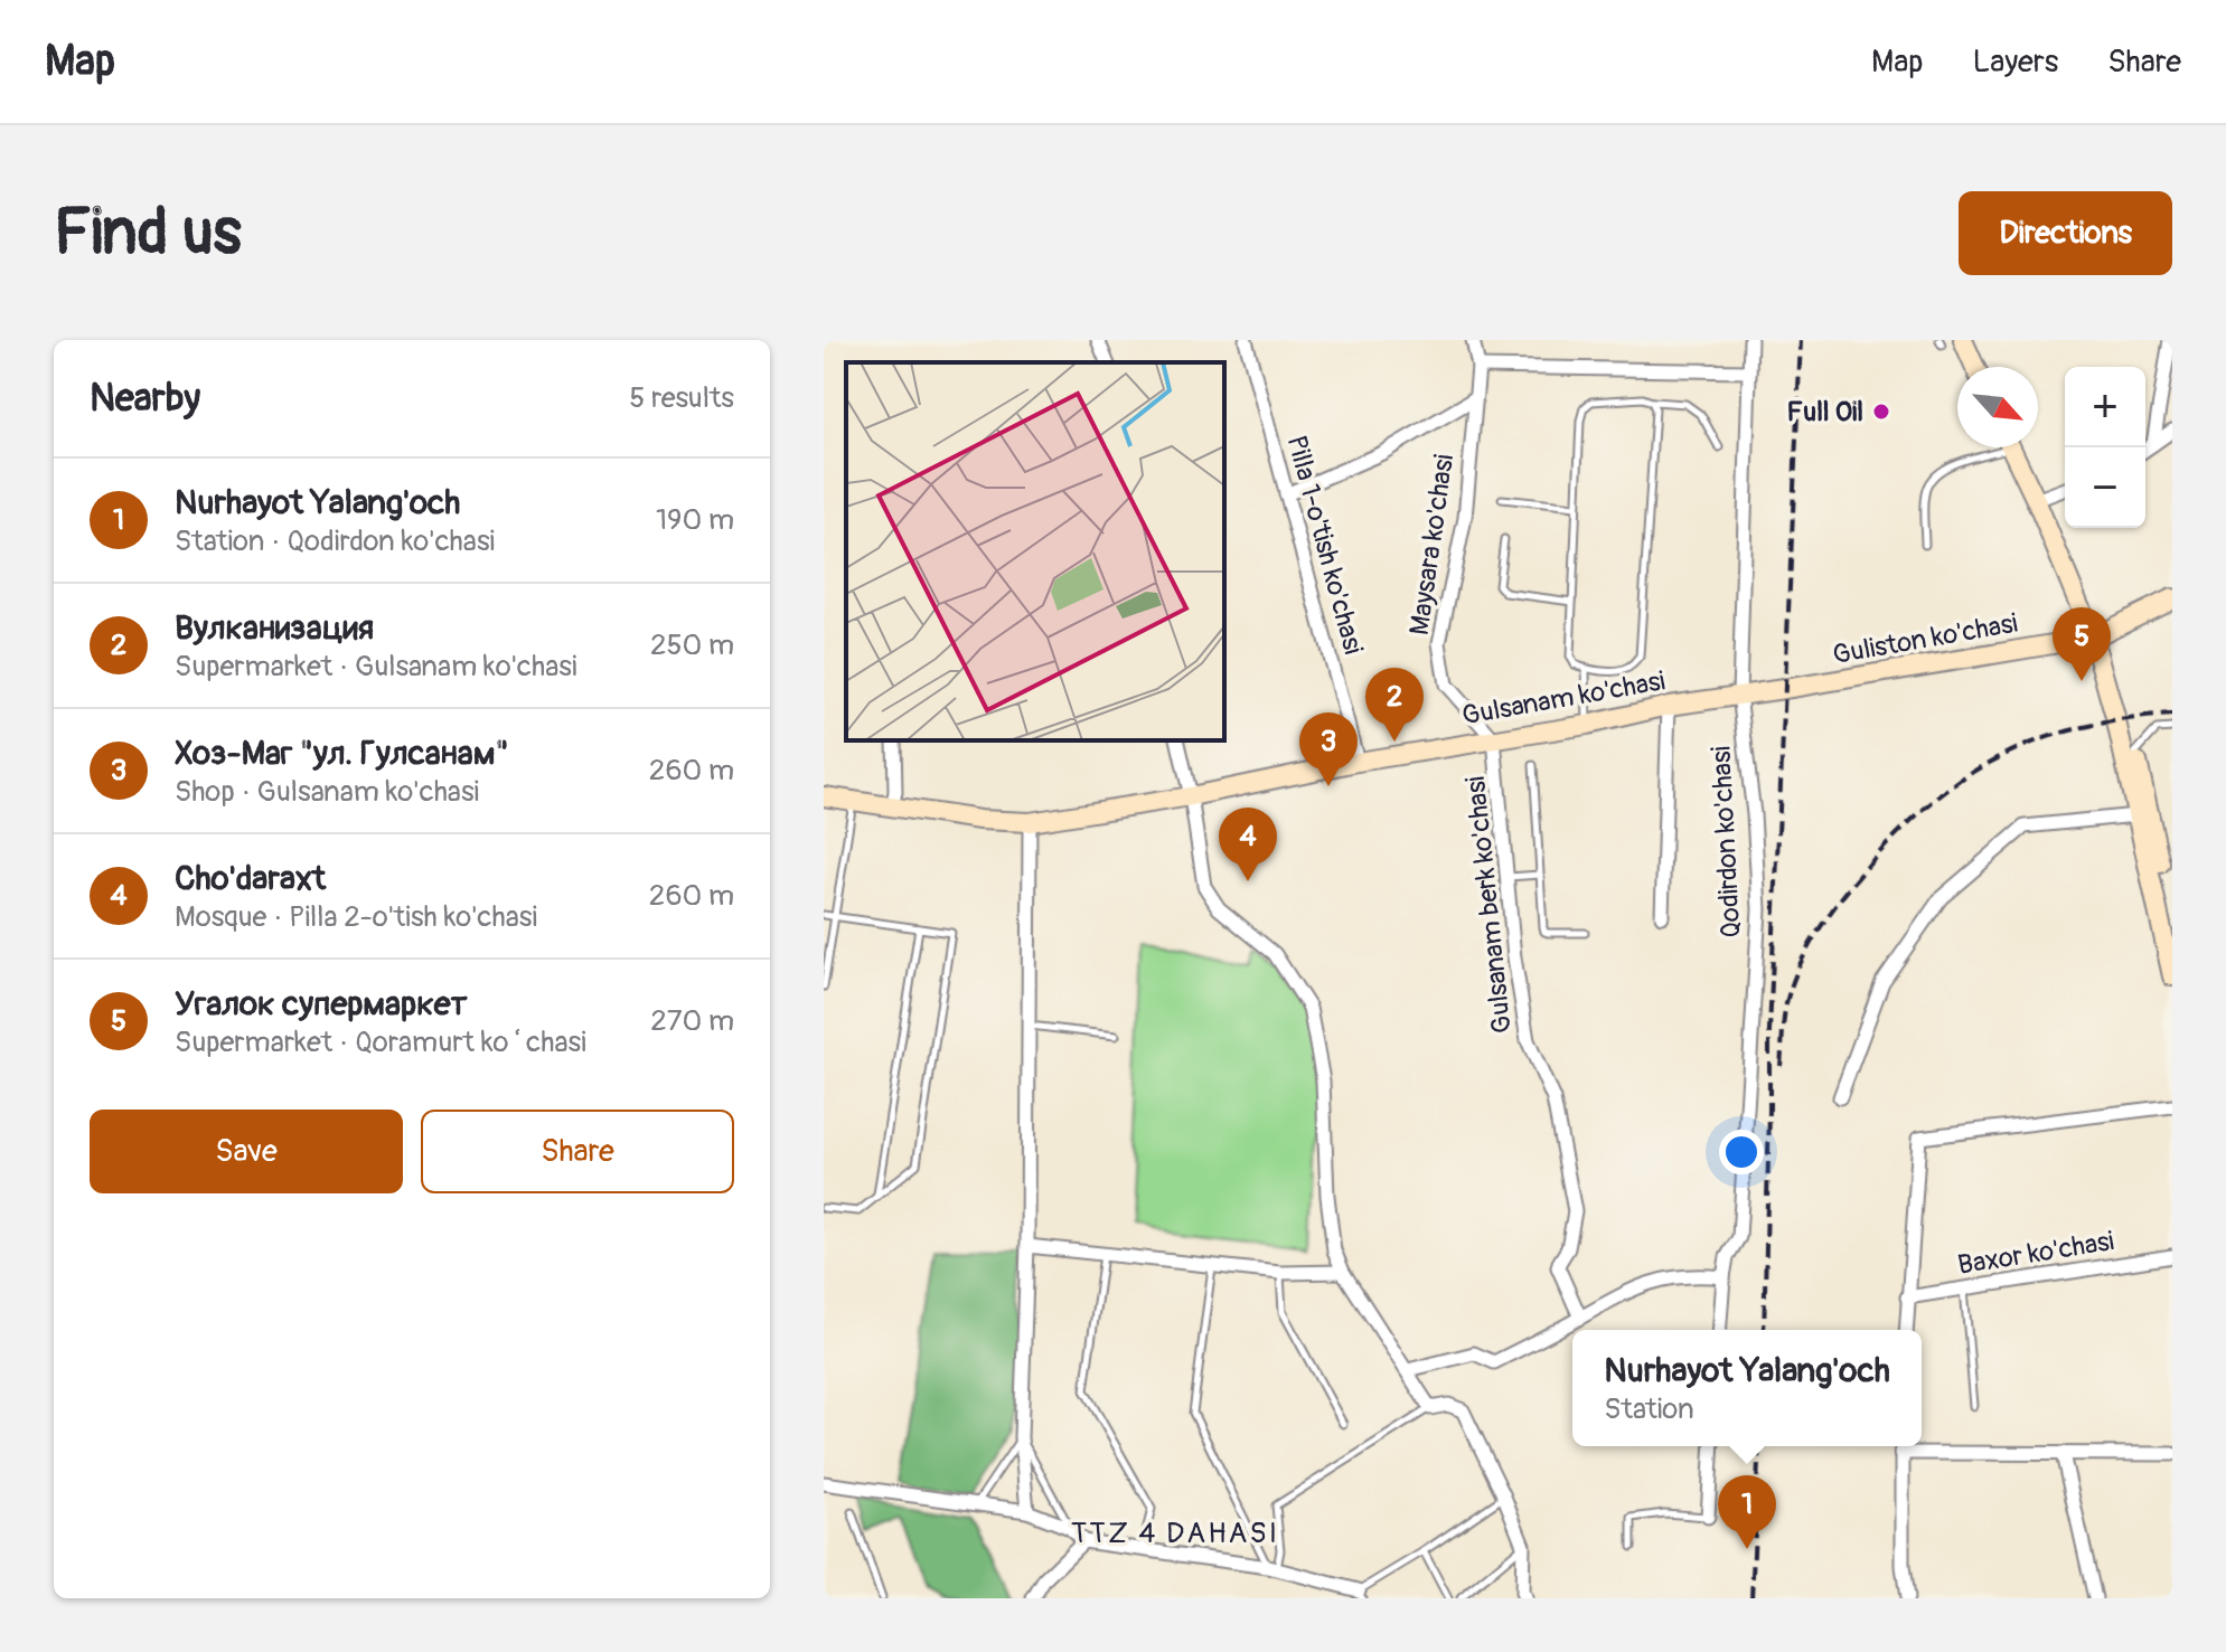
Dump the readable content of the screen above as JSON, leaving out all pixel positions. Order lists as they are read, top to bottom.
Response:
{
  "streets": {
    "main road": ["Guliston ko'chasi", "Gulsanam ko'chasi"],
    "street": [
      "Pilla 1-o'tish ko'chasi",
      "Maysara ko'chasi",
      "Qodirdon ko'chasi",
      "Gulsanam berk ko'chasi",
      "Baxor ko'chasi"
    ]
  },
  "crossings": [
    ["Pilla 1-o'tish ko'chasi", "Gulsanam ko'chasi"],
    ["Maysara ko'chasi", "Gulsanam ko'chasi"],
    ["Maysara ko'chasi", "Gulsanam berk ko'chasi"],
    ["Guliston ko'chasi", "Gulsanam ko'chasi"],
    ["Gulsanam ko'chasi", "Qodirdon ko'chasi"],
    ["Gulsanam ko'chasi", "Gulsanam berk ko'chasi"]
  ],
  "districts": ["TTZ 4 DAHASI"],
  "places": ["Full Oil"],
  "north": "bottom right",
  "page": {
    "header": "Map",
    "nav": ["Map", "Layers", "Share"],
    "buttons": [
      "Directions",
      ["Save", "Share"]
    ],
    "title": "Find us",
    "heading": ["Nearby", "5 results"],
    "map_buttons": ["+", "−"],
    "list": [
      {
        "mark": "1",
        "name": "Nurhayot Yalang'och",
        "note": "Station · Qodirdon ko'chasi",
        "value": "190 m"
      },
      {
        "mark": "2",
        "name": "Вулканизация",
        "note": "Supermarket · Gulsanam ko'chasi",
        "value": "250 m"
      },
      {
        "mark": "3",
        "name": "Хоз-Маг \"ул. Гулсанам\"",
        "note": "Shop · Gulsanam ko'chasi",
        "value": "260 m"
      },
      {
        "mark": "4",
        "name": "Cho'daraxt",
        "note": "Mosque · Pilla 2-o'tish ko'chasi",
        "value": "260 m"
      },
      {
        "mark": "5",
        "name": "Угалок супермаркет",
        "note": "Supermarket · Qoramurt koʻchasi",
        "value": "270 m"
      }
    ],
    "pins": [
      "5",
      "2",
      "3",
      "4",
      "1"
    ],
    "popup": ["Nurhayot Yalang'och", "Station"]
  }
}
